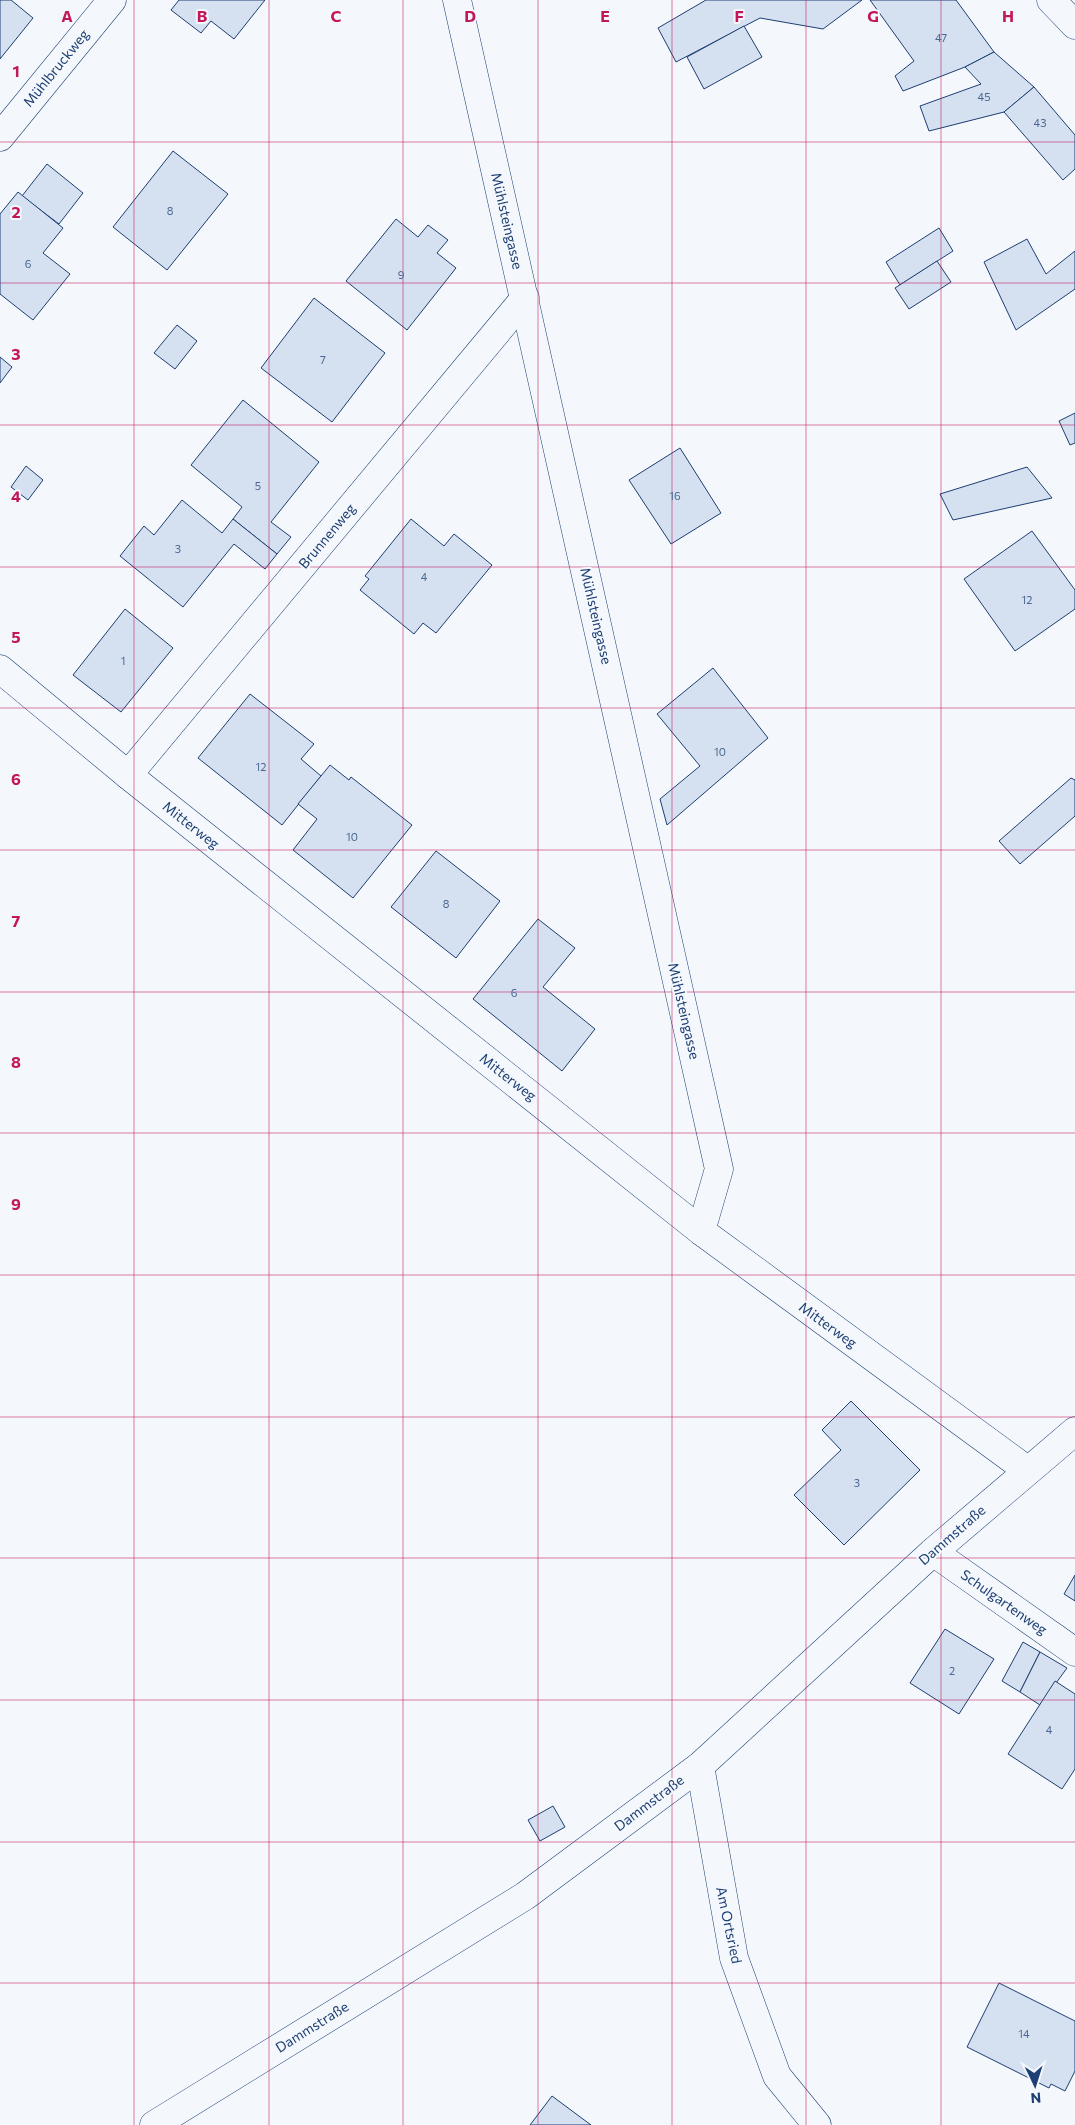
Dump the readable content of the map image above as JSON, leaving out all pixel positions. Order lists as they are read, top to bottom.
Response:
{
  "streets": {
    "street": [
      "Mühlbruckweg",
      "Mühlsteingasse",
      "Brunnenweg",
      "Mitterweg",
      "Dammstraße",
      "Schulgartenweg",
      "Am Ortsried"
    ]
  },
  "crossings": [
    ["Mühlsteingasse", "Brunnenweg"],
    ["Mühlsteingasse", "Mitterweg"],
    ["Brunnenweg", "Mitterweg"],
    ["Mitterweg", "Dammstraße"],
    ["Dammstraße", "Schulgartenweg"],
    ["Dammstraße", "Am Ortsried"]
  ],
  "house_numbers": [
    "47",
    "45",
    "43",
    "8",
    "6",
    "9",
    "7",
    "5",
    "16",
    "3",
    "4",
    "12",
    "1",
    "10",
    "12",
    "10",
    "8",
    "6",
    "3",
    "2",
    "4",
    "14"
  ],
  "north": "bottom",
  "grid": {
    "columns": [
      "A",
      "B",
      "C",
      "D",
      "E",
      "F",
      "G",
      "H"
    ],
    "rows": [
      "1",
      "2",
      "3",
      "4",
      "5",
      "6",
      "7",
      "8",
      "9"
    ]
  }
}
